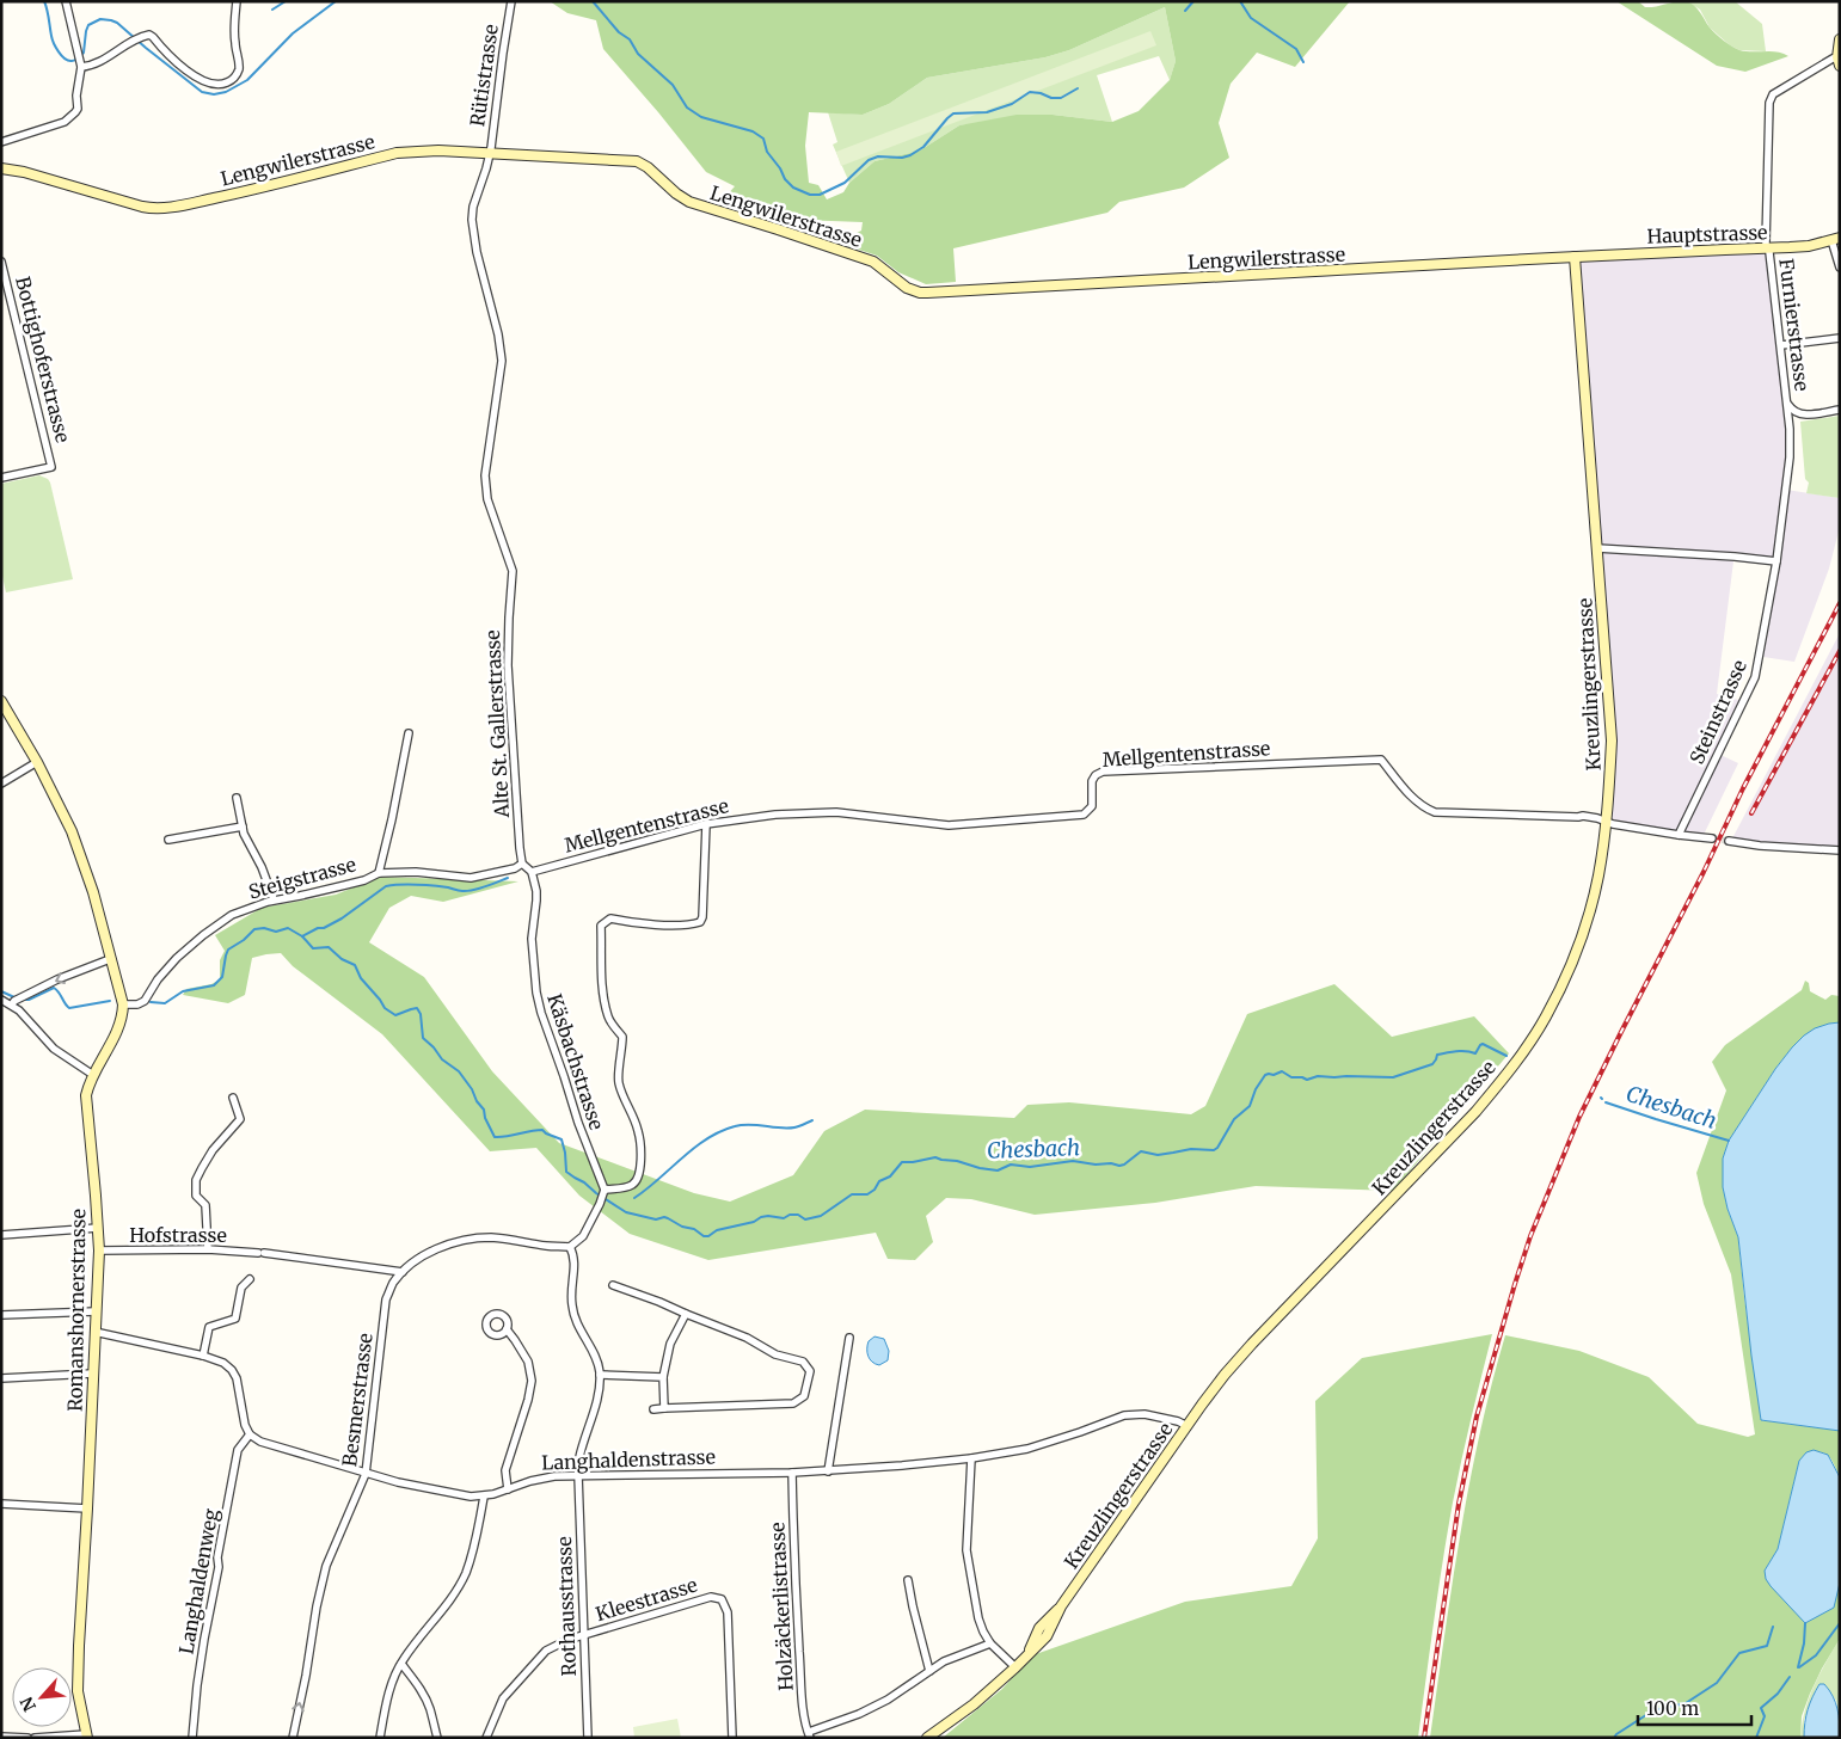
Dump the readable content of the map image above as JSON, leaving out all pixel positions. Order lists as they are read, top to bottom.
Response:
{
  "streets": {
    "street": [
      "Rütistrasse",
      "Lengwilerstrasse",
      "Hauptstrasse",
      "Furnierstrasse",
      "Bottighoferstrasse",
      "Kreuzlingerstrasse",
      "Steinstrasse",
      "Alte St. Gallerstrasse",
      "Mellgentenstrasse",
      "Steigstrasse",
      "Käsbachstrasse",
      "Hofstrasse",
      "Romanshornerstrasse",
      "Besmerstrasse",
      "Langhaldenstrasse",
      "Langhaldenweg",
      "Kleestrasse",
      "Rothausstrasse",
      "Holzäckerlistrasse"
    ]
  },
  "crossings": [
    ["Rütistrasse", "Lengwilerstrasse"],
    ["Rütistrasse", "Alte St. Gallerstrasse"],
    ["Lengwilerstrasse", "Hauptstrasse"],
    ["Lengwilerstrasse", "Kreuzlingerstrasse"],
    ["Lengwilerstrasse", "Alte St. Gallerstrasse"],
    ["Hauptstrasse", "Furnierstrasse"],
    ["Hauptstrasse", "Kreuzlingerstrasse"],
    ["Furnierstrasse", "Steinstrasse"],
    ["Kreuzlingerstrasse", "Mellgentenstrasse"],
    ["Kreuzlingerstrasse", "Langhaldenstrasse"],
    ["Alte St. Gallerstrasse", "Steigstrasse"],
    ["Mellgentenstrasse", "Käsbachstrasse"],
    ["Steigstrasse", "Romanshornerstrasse"],
    ["Hofstrasse", "Romanshornerstrasse"],
    ["Hofstrasse", "Besmerstrasse"],
    ["Besmerstrasse", "Langhaldenstrasse"],
    ["Langhaldenstrasse", "Langhaldenweg"],
    ["Langhaldenstrasse", "Rothausstrasse"],
    ["Langhaldenstrasse", "Holzäckerlistrasse"],
    ["Kleestrasse", "Rothausstrasse"]
  ],
  "one_way": ["Besmerstrasse"],
  "water": ["Chesbach"],
  "scale_bar": "100 m",
  "north": "bottom left"
}
